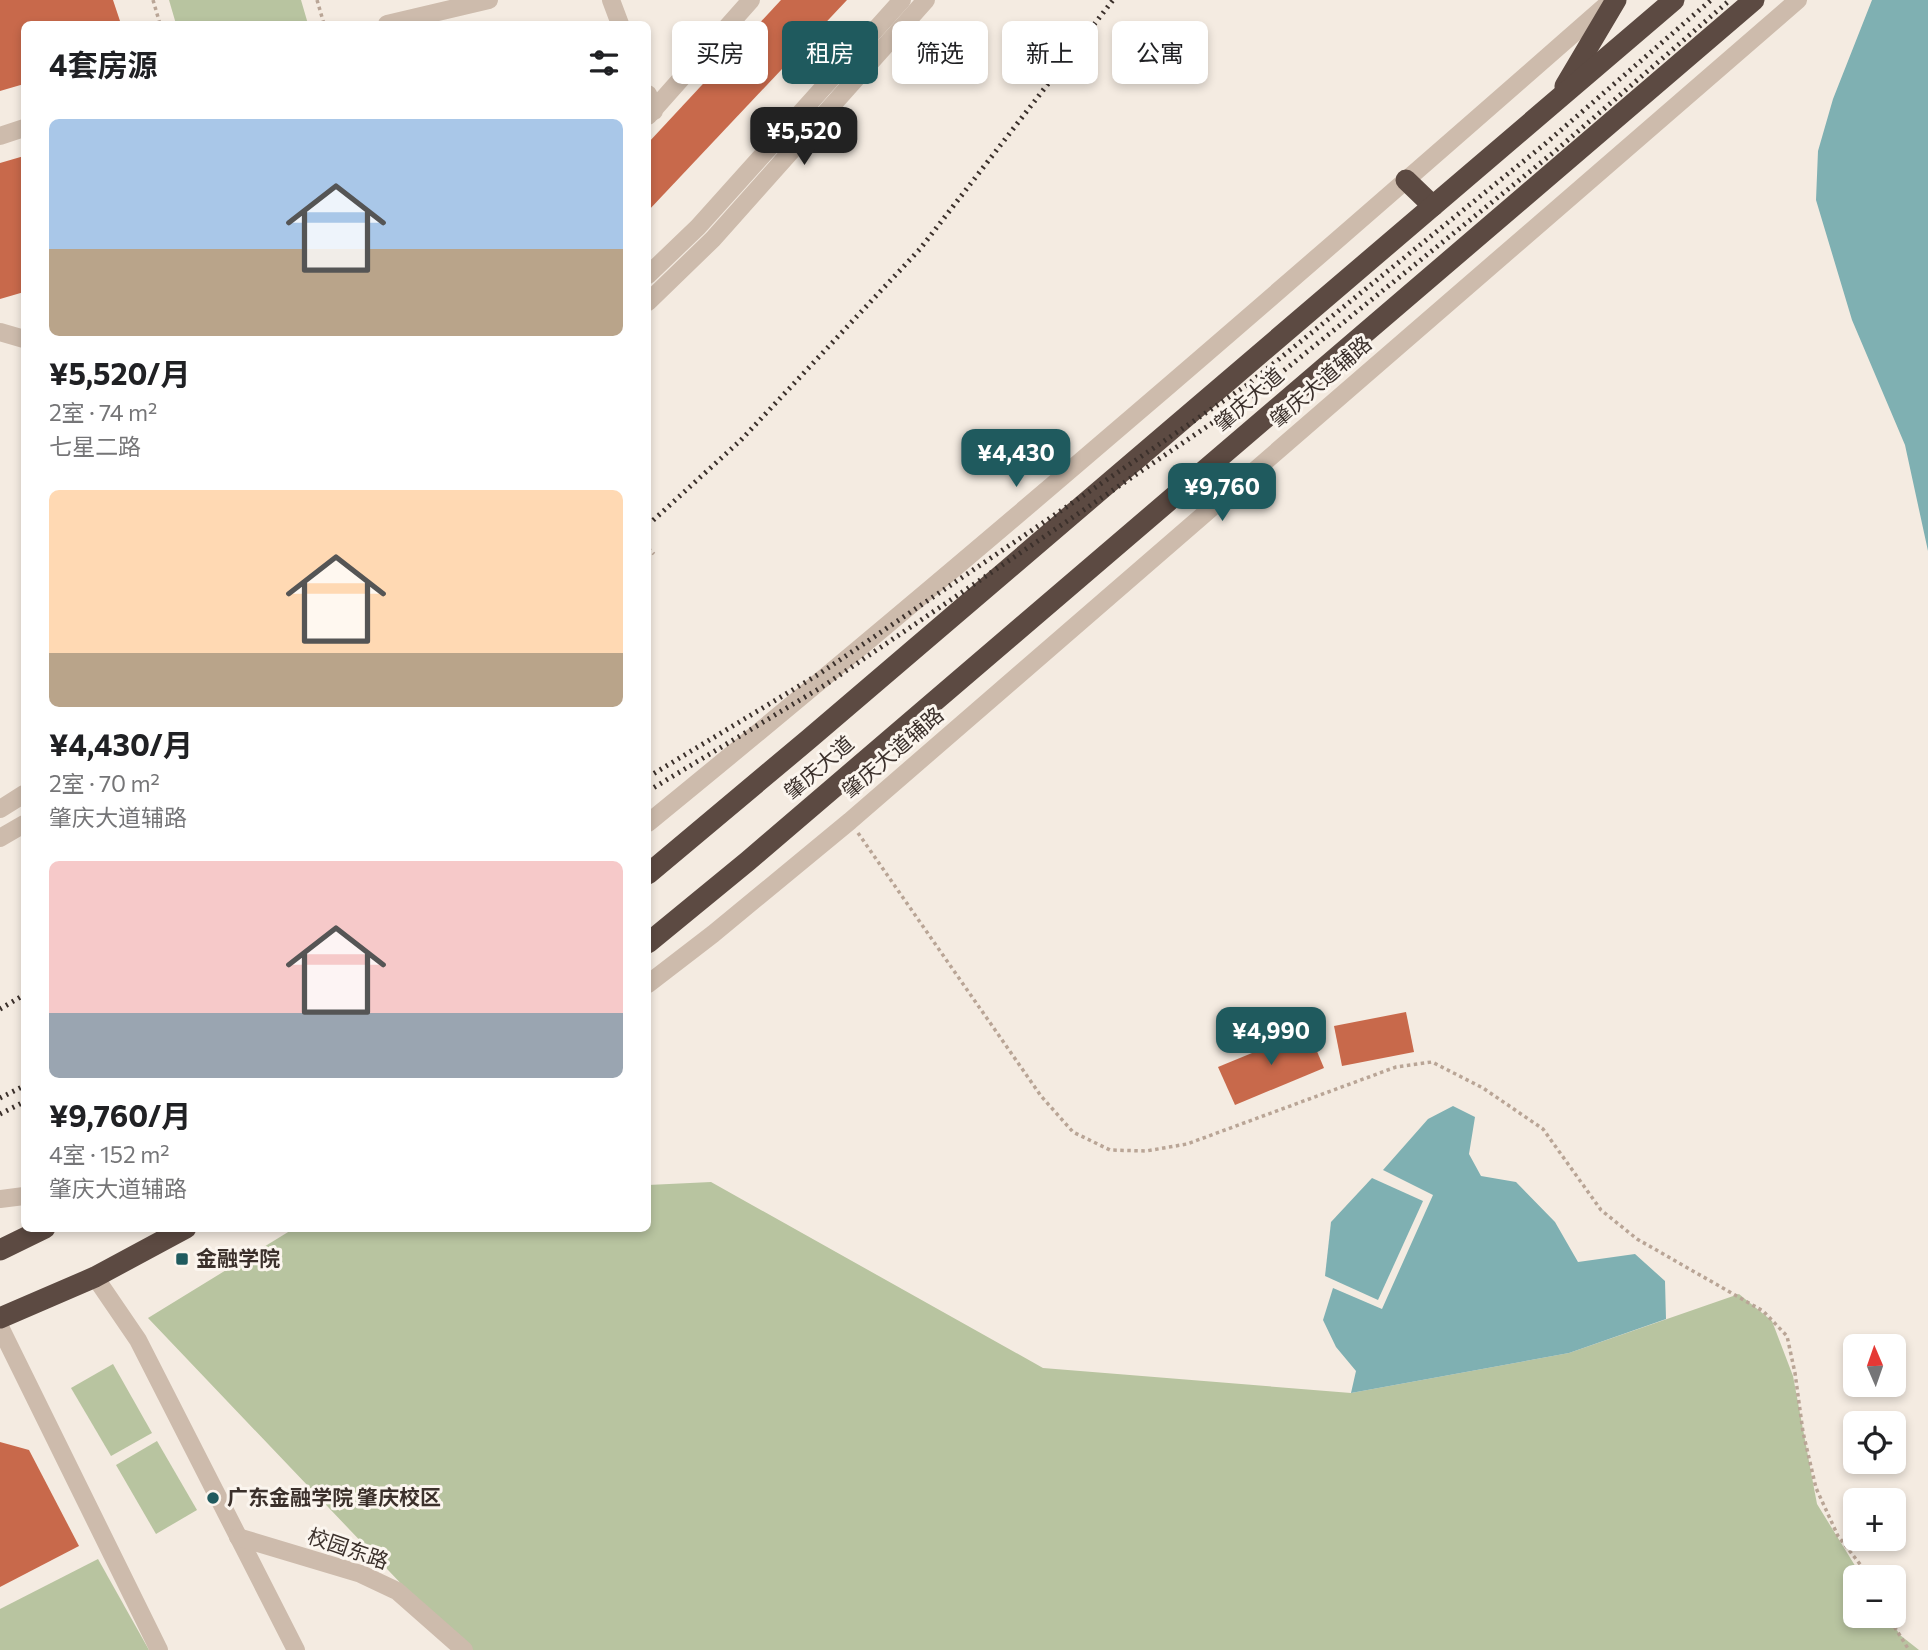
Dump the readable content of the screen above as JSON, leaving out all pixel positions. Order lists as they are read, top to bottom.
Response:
{
  "streets": {
    "highway": ["肇庆大道"],
    "street": ["肇庆大道辅路", "校园东路"]
  },
  "places": {
    "transit": ["金融学院"],
    "other": ["广东金融学院 肇庆校区"]
  },
  "north": "top",
  "page": {
    "chip": [
      "买房",
      "租房",
      "筛选",
      "新上",
      "公寓"
    ],
    "heading": "4套房源",
    "list": [
      {
        "name": "¥5,520/月",
        "note": "2室 · 74 m² · 七星二路"
      },
      {
        "name": "¥4,430/月",
        "note": "2室 · 70 m² · 肇庆大道辅路"
      },
      {
        "name": "¥9,760/月",
        "note": "4室 · 152 m² · 肇庆大道辅路"
      }
    ],
    "price": [
      "¥5,520",
      "¥4,430",
      "¥9,760",
      "¥4,990"
    ],
    "map_buttons": ["+", "−"]
  }
}
